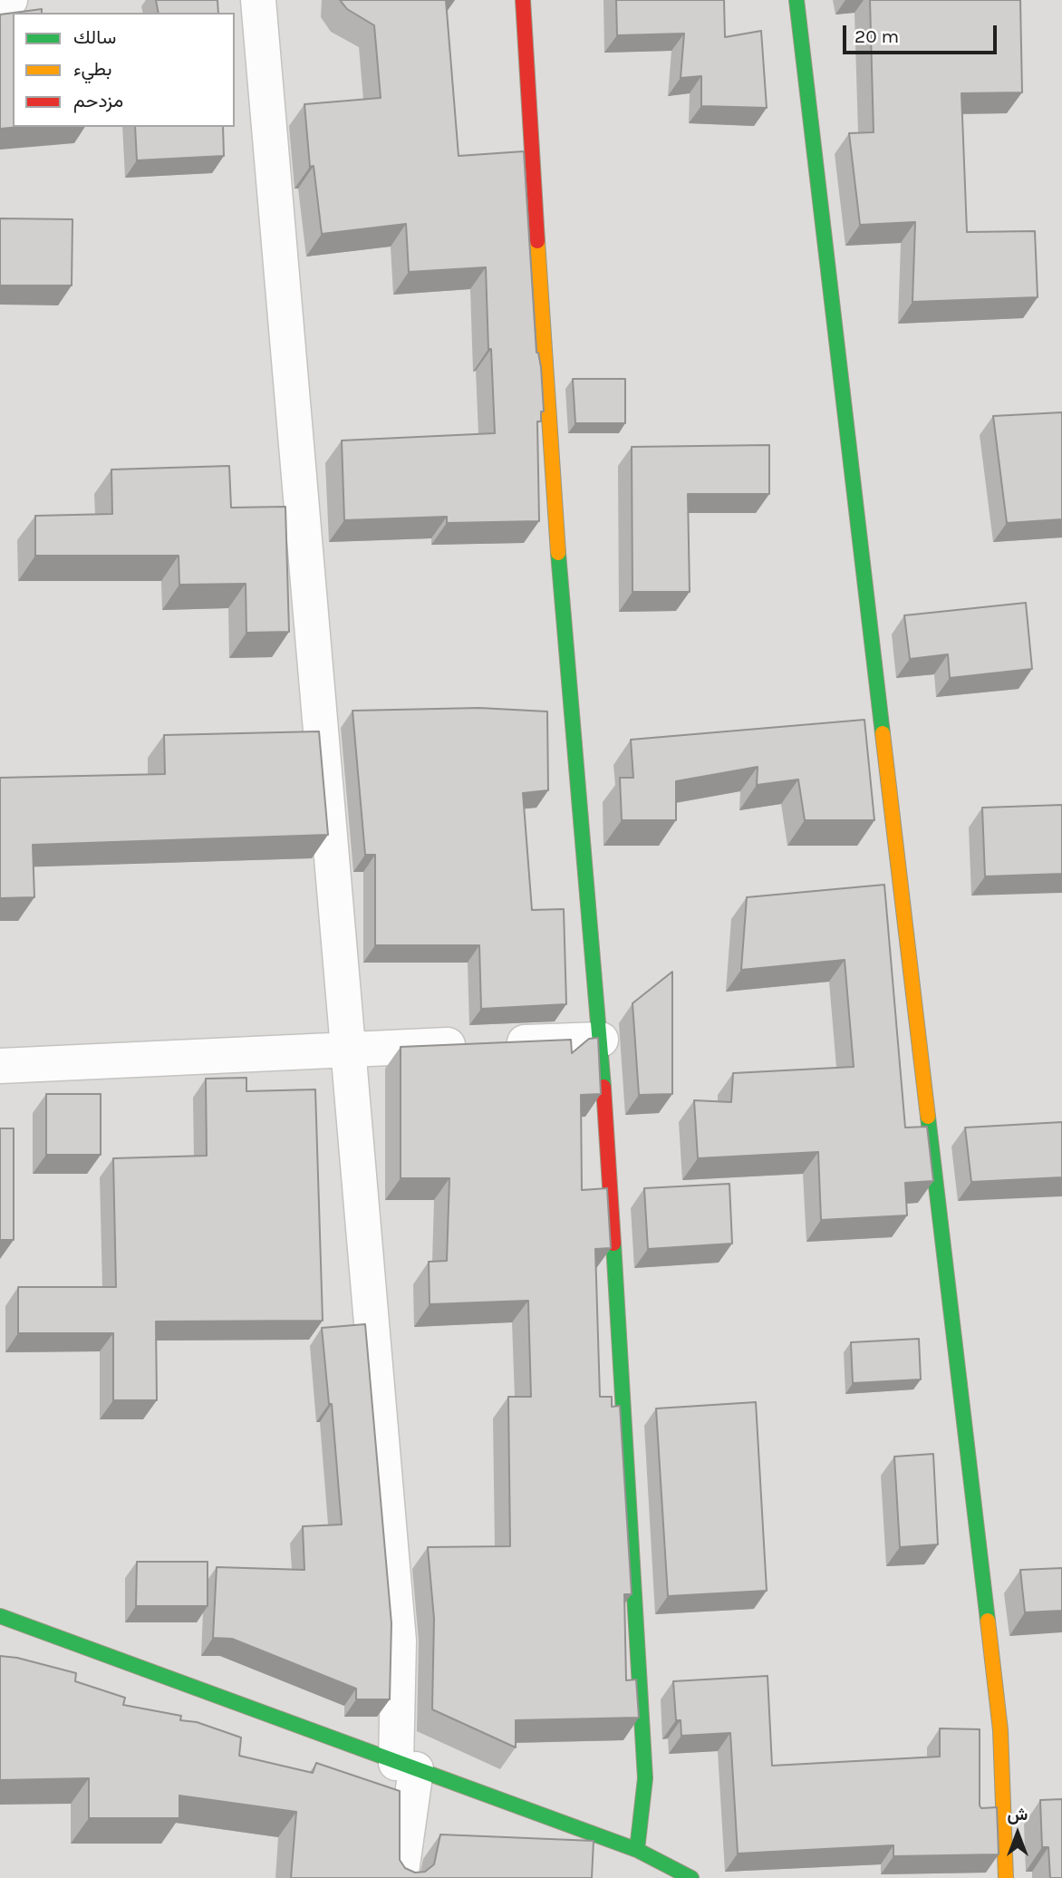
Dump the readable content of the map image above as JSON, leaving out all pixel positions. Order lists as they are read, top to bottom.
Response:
{
  "legend": ["سالك", "بطيء", "مزدحم"],
  "scale_bar": "20 m",
  "north": "top"
}
